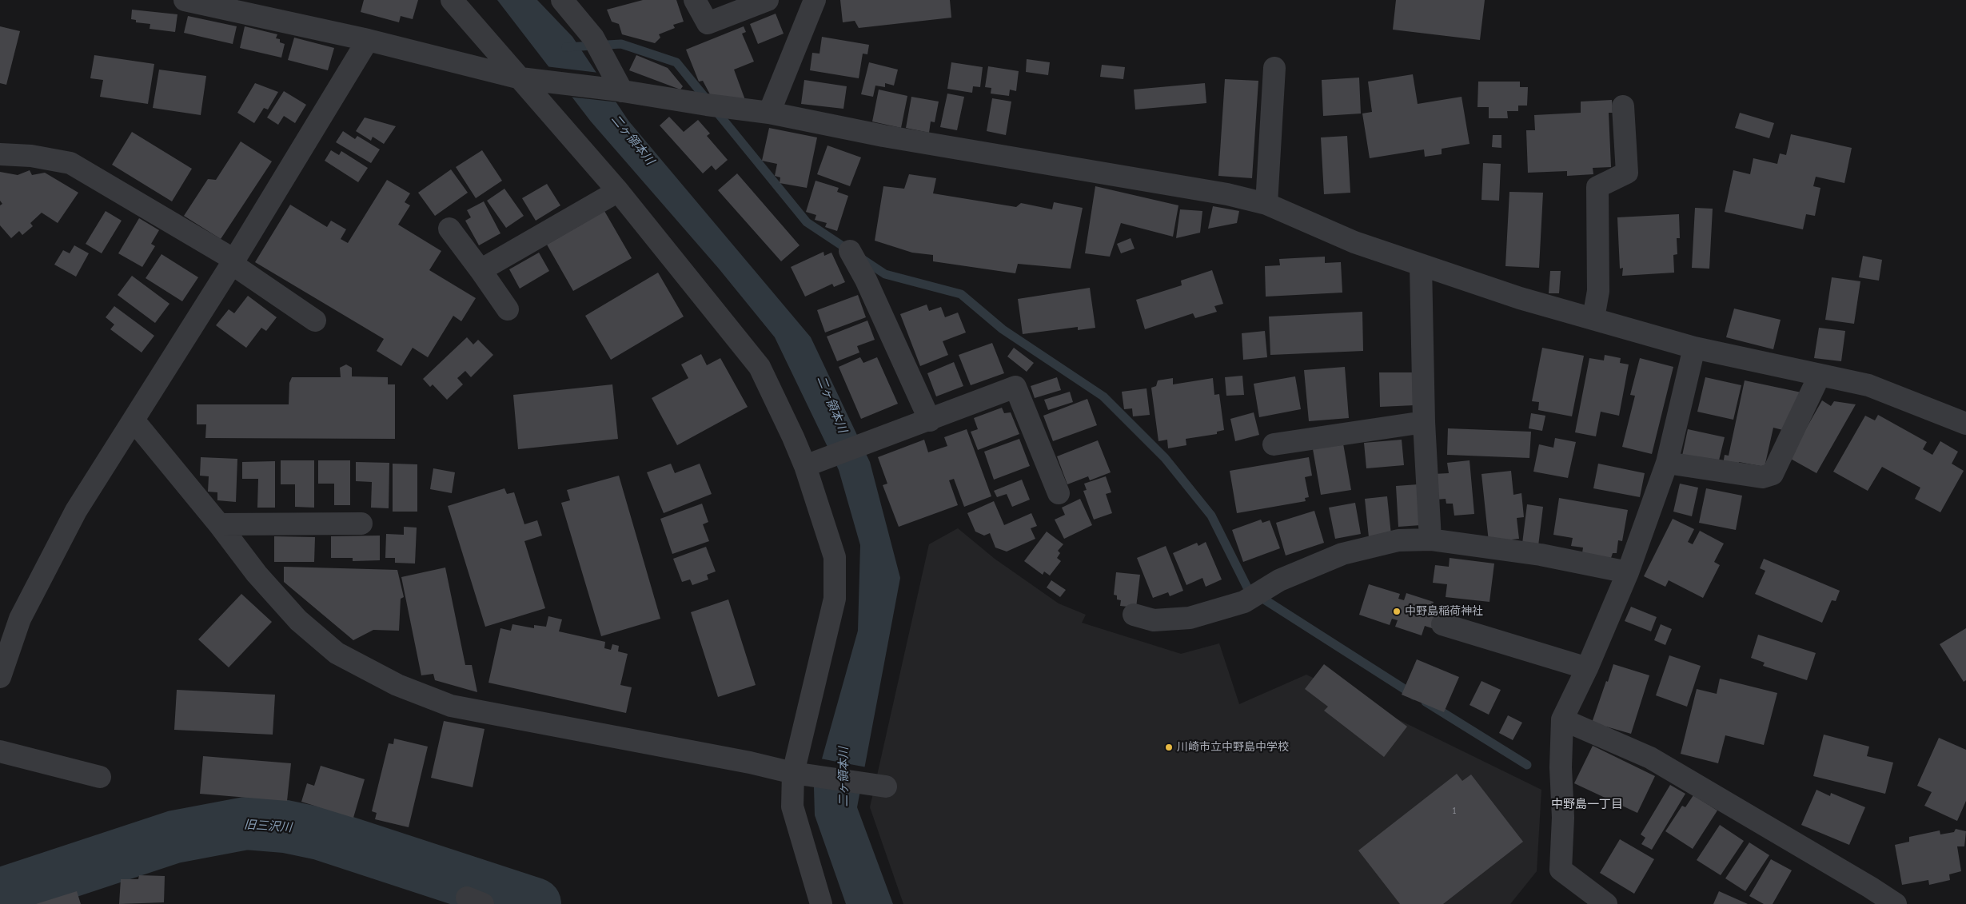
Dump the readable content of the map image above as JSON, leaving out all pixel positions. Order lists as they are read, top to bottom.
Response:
{
  "districts": ["中野島一丁目"],
  "water": ["二ヶ領本川", "旧三沢川"],
  "places": ["中野島稲荷神社", "川崎市立中野島中学校"],
  "house_numbers": ["1"]
}
